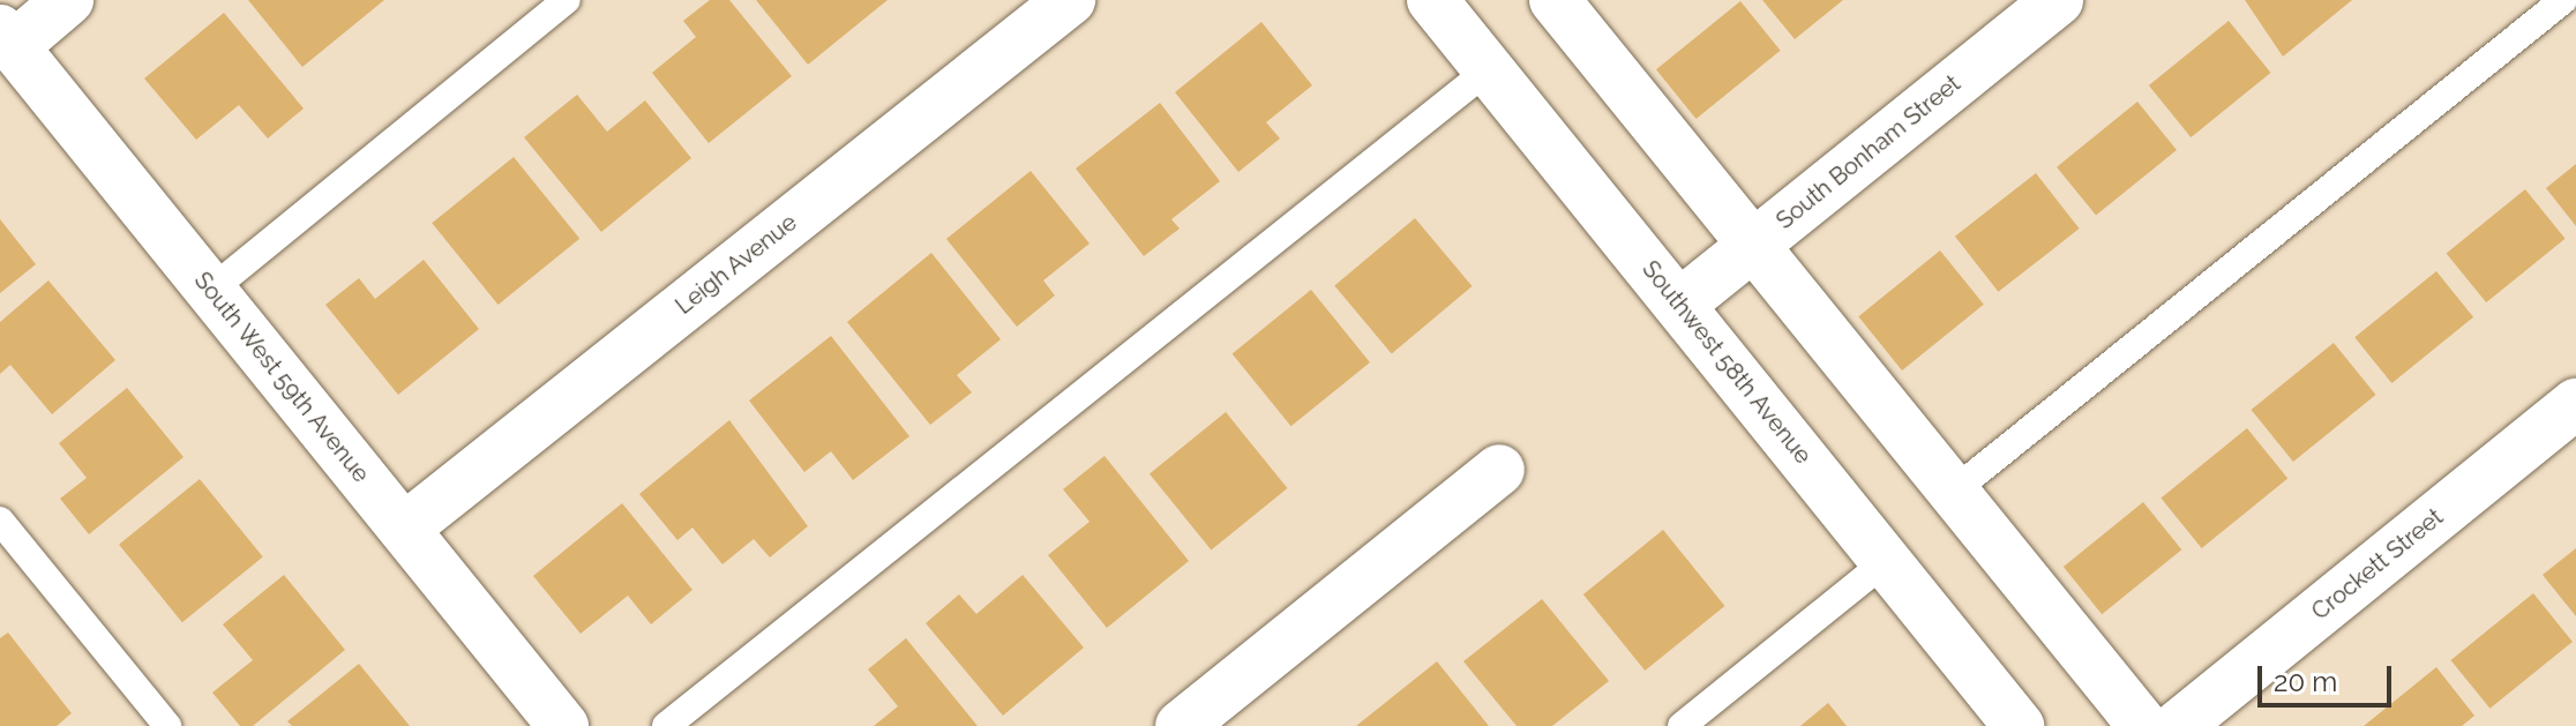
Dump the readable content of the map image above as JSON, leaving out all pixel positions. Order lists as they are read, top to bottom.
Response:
{
  "streets": {
    "street": [
      "South Bonham Street",
      "Leigh Avenue",
      "Southwest 58th Avenue",
      "South West 59th Avenue",
      "Crockett Street"
    ]
  },
  "crossings": [
    ["South Bonham Street", "Southwest 58th Avenue"],
    ["Leigh Avenue", "South West 59th Avenue"]
  ],
  "scale_bar": "20 m"
}
